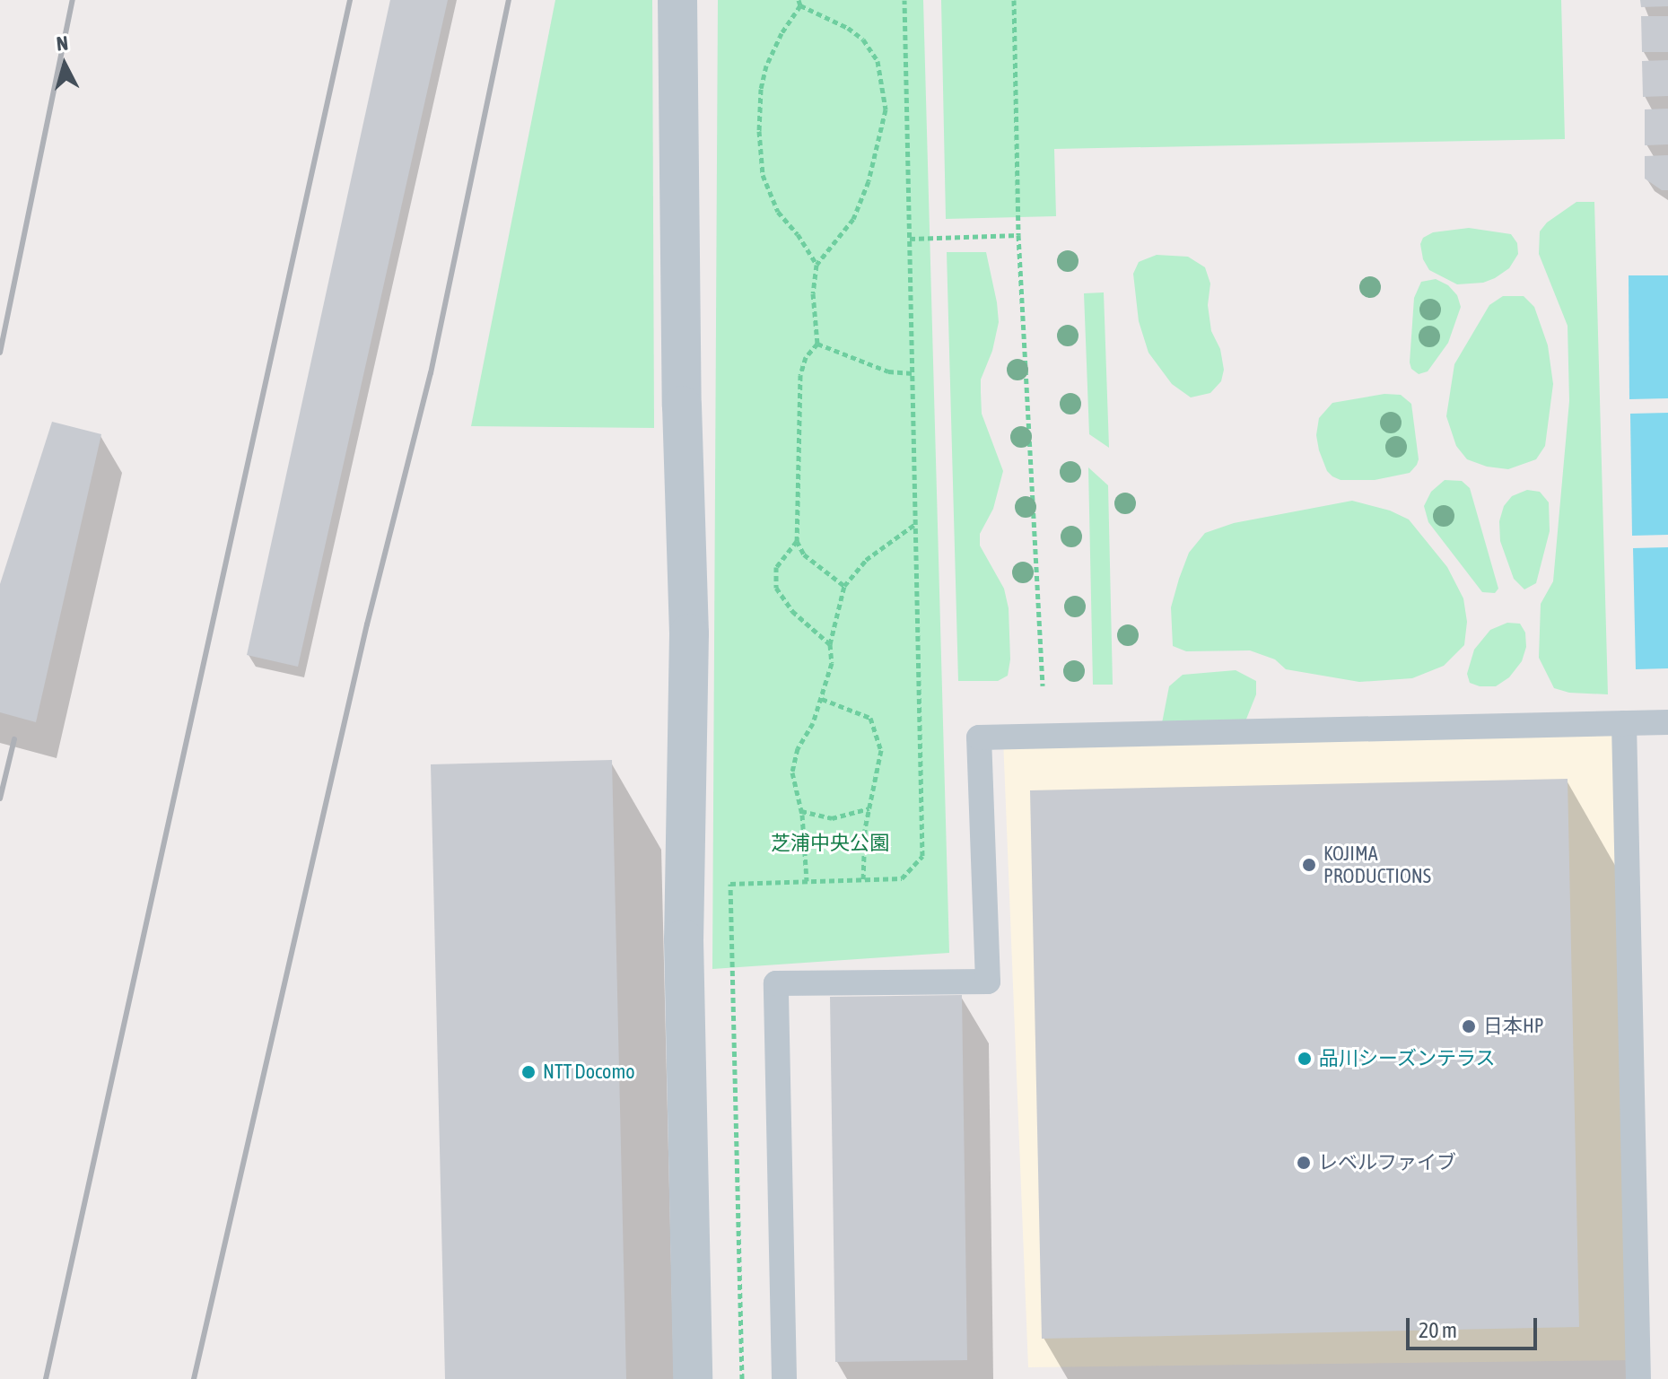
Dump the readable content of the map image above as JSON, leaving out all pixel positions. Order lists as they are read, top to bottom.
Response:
{
  "parks": ["芝浦中央公園"],
  "places": [
    "KOJIMA PRODUCTIONS",
    "日本HP",
    "品川シーズンテラス",
    "NTT Docomo",
    "レベルファイブ"
  ],
  "scale_bar": "20 m",
  "north": "top"
}
